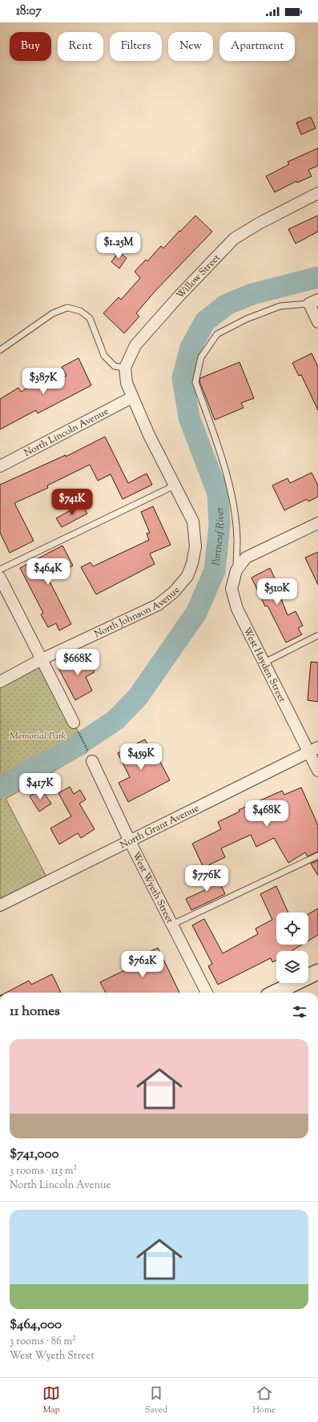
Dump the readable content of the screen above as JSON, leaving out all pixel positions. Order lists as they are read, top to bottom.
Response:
{
  "streets": {
    "street": [
      "Willow Street",
      "North Lincoln Avenue",
      "North Johnson Avenue",
      "West Hayden Street",
      "North Grant Avenue",
      "West Wyeth Street"
    ]
  },
  "crossings": [
    ["West Hayden Street", "North Grant Avenue"],
    ["North Grant Avenue", "West Wyeth Street"]
  ],
  "water": ["Portneuf River"],
  "parks": ["Memorial Park"],
  "page": {
    "status": "18:07",
    "chip": [
      "Buy",
      "Rent",
      "Filters",
      "New",
      "Apartment"
    ],
    "price": [
      "$1.25M",
      "$387K",
      "$741K",
      "$464K",
      "$510K",
      "$668K",
      "$459K",
      "$417K",
      "$468K",
      "$776K",
      "$762K"
    ],
    "heading": "11 homes",
    "list": [
      {
        "name": "$741,000",
        "note": "3 rooms · 113 m² · North Lincoln Avenue"
      },
      {
        "name": "$464,000",
        "note": "3 rooms · 86 m² · West Wyeth Street"
      }
    ],
    "tabs": ["Map", "Saved", "Home"]
  }
}
